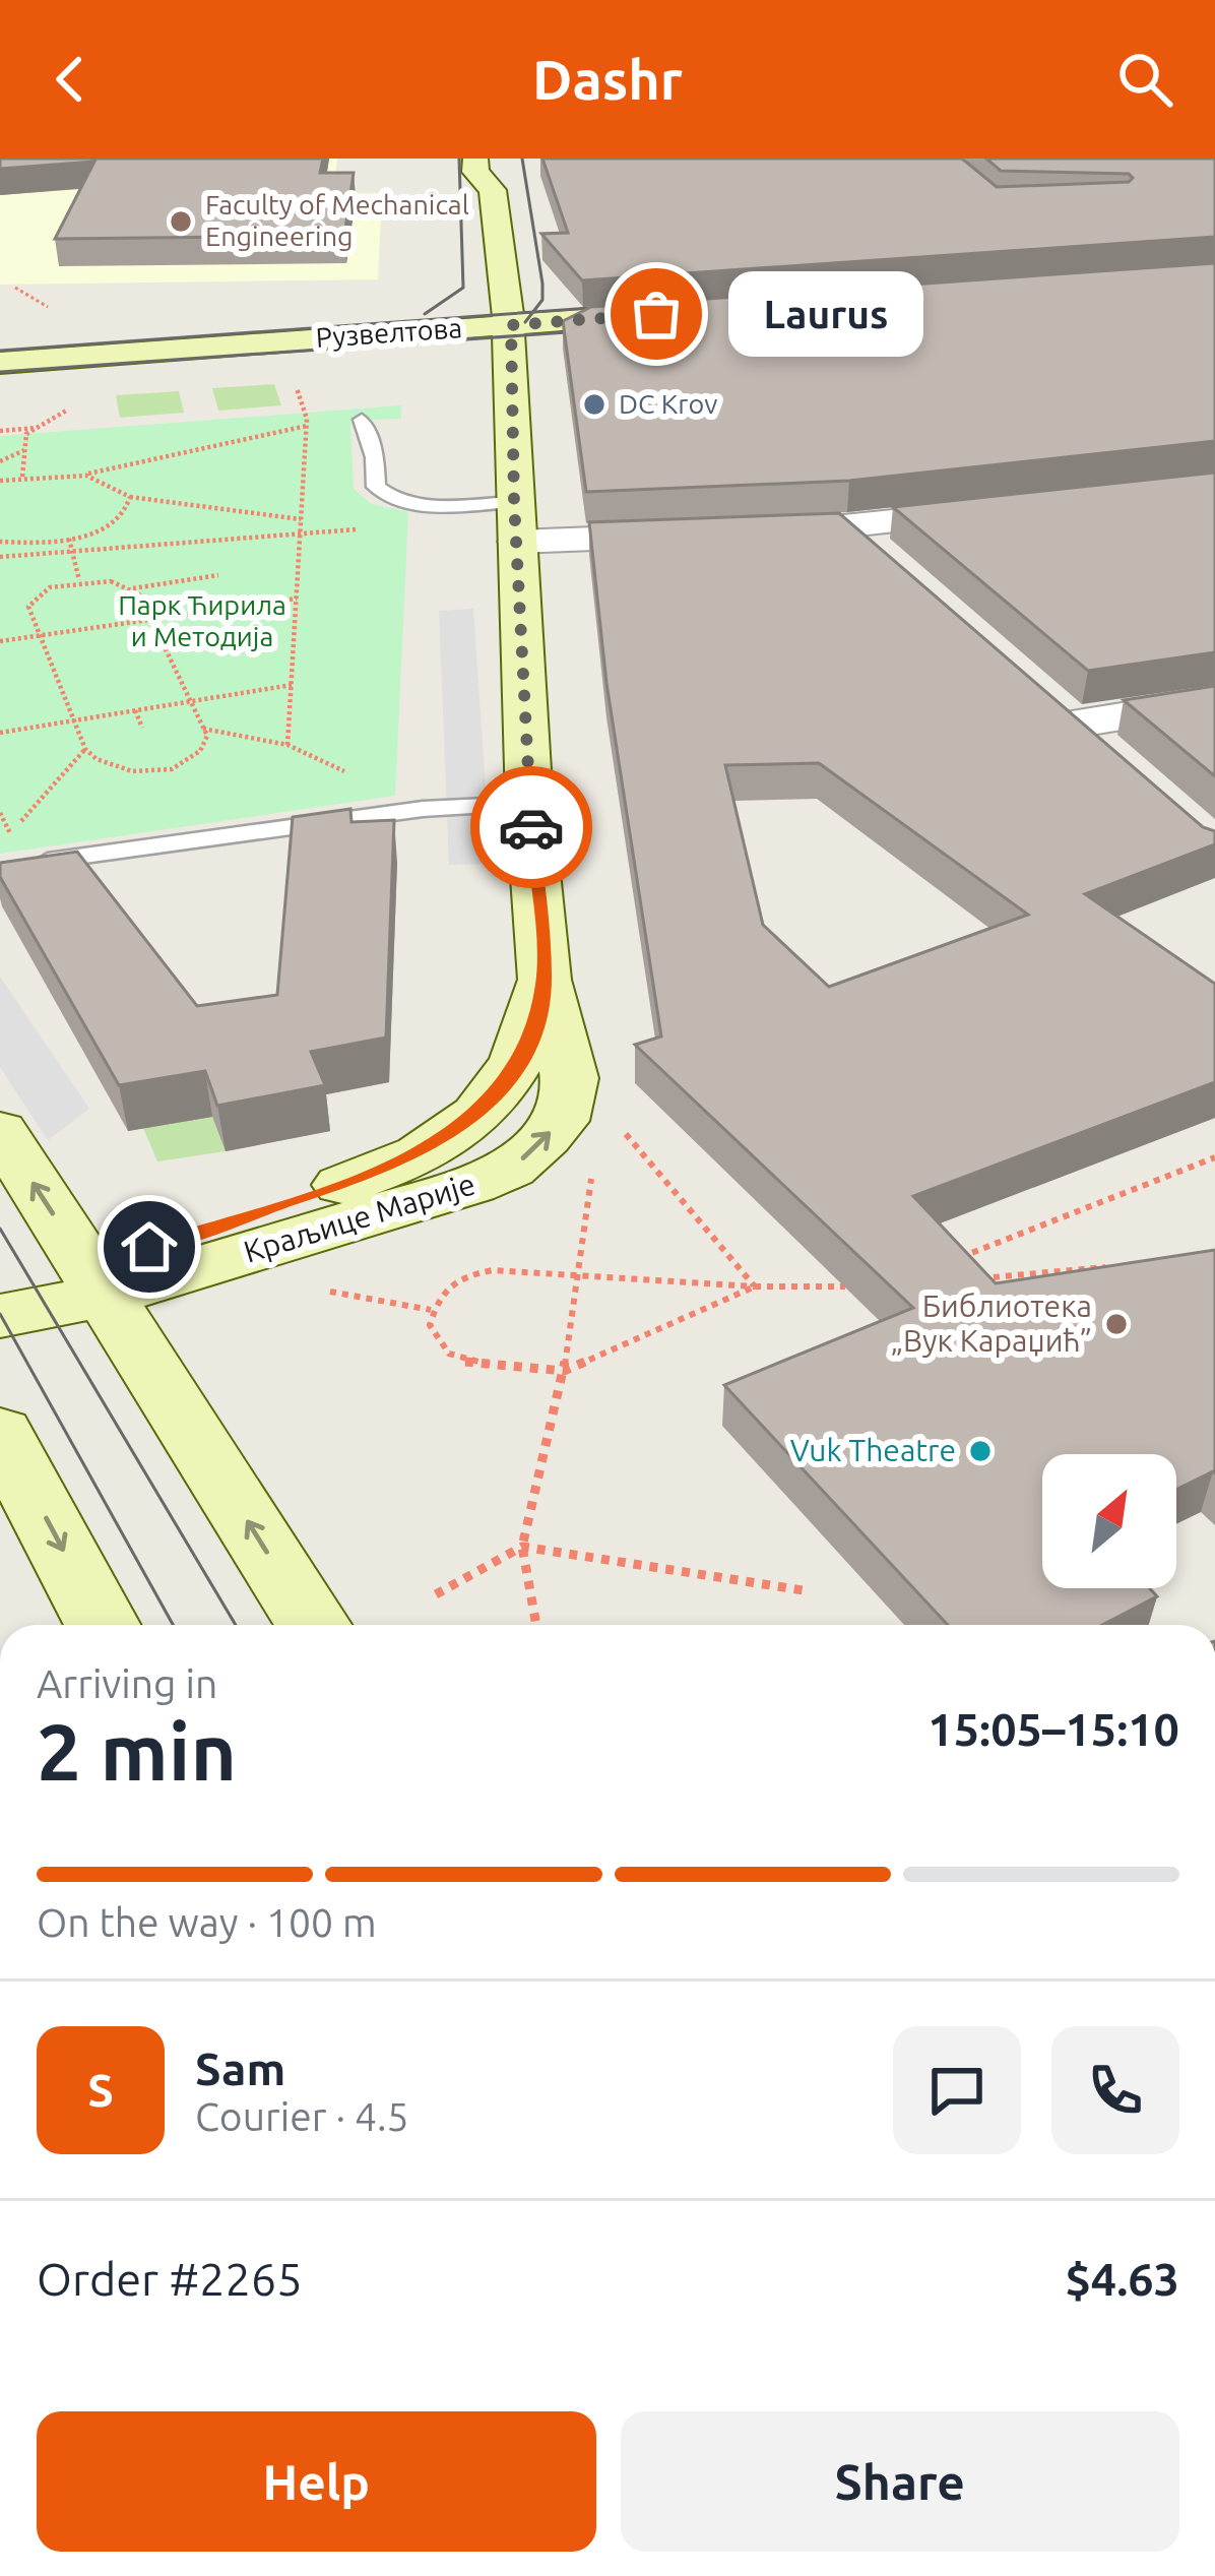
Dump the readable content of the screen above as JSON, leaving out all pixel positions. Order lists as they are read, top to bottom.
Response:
{
  "streets": {
    "main road": ["Рузвелтова", "Краљице Марије"]
  },
  "crossings": [
    ["Рузвелтова", "Краљице Марије"]
  ],
  "parks": ["Парк Ћирила и Методија"],
  "places": [
    "Faculty of Mechanical Engineering",
    "Laurus",
    "DC Krov",
    "Библиотека „Вук Караџић”",
    "Vuk Theatre"
  ],
  "north": "top right",
  "page": {
    "header": "Dashr",
    "bubble": "Laurus",
    "heading": ["2 min", "Arriving in", "15:05–15:10"],
    "panel": [
      "Sam",
      "Courier · 4.5",
      "Order #2265",
      "$4.63"
    ],
    "bar": "On the way · 100 m",
    "round": "S",
    "buttons": ["Help", "Share"]
  }
}
